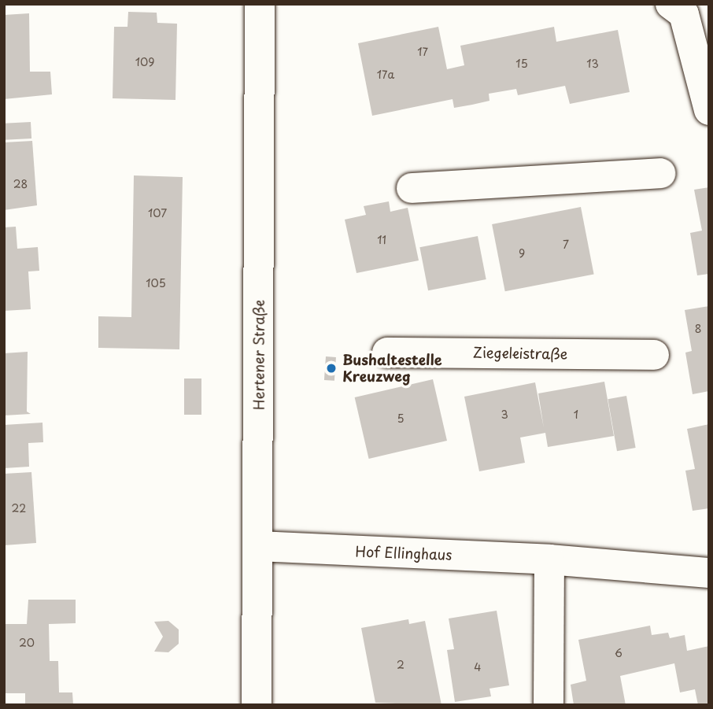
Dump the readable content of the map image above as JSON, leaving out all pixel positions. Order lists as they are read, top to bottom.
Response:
{
  "streets": {
    "street": ["Ziegeleistraße", "Hertener Straße", "Hof Ellinghaus"]
  },
  "crossings": [
    ["Hertener Straße", "Hof Ellinghaus"]
  ],
  "places": ["Bushaltestelle Kreuzweg"],
  "house_numbers": [
    "17",
    "109",
    "15",
    "13",
    "17a",
    "28",
    "107",
    "11",
    "7",
    "9",
    "105",
    "8",
    "3",
    "1",
    "5",
    "22",
    "20",
    "6",
    "2",
    "4"
  ]
}
